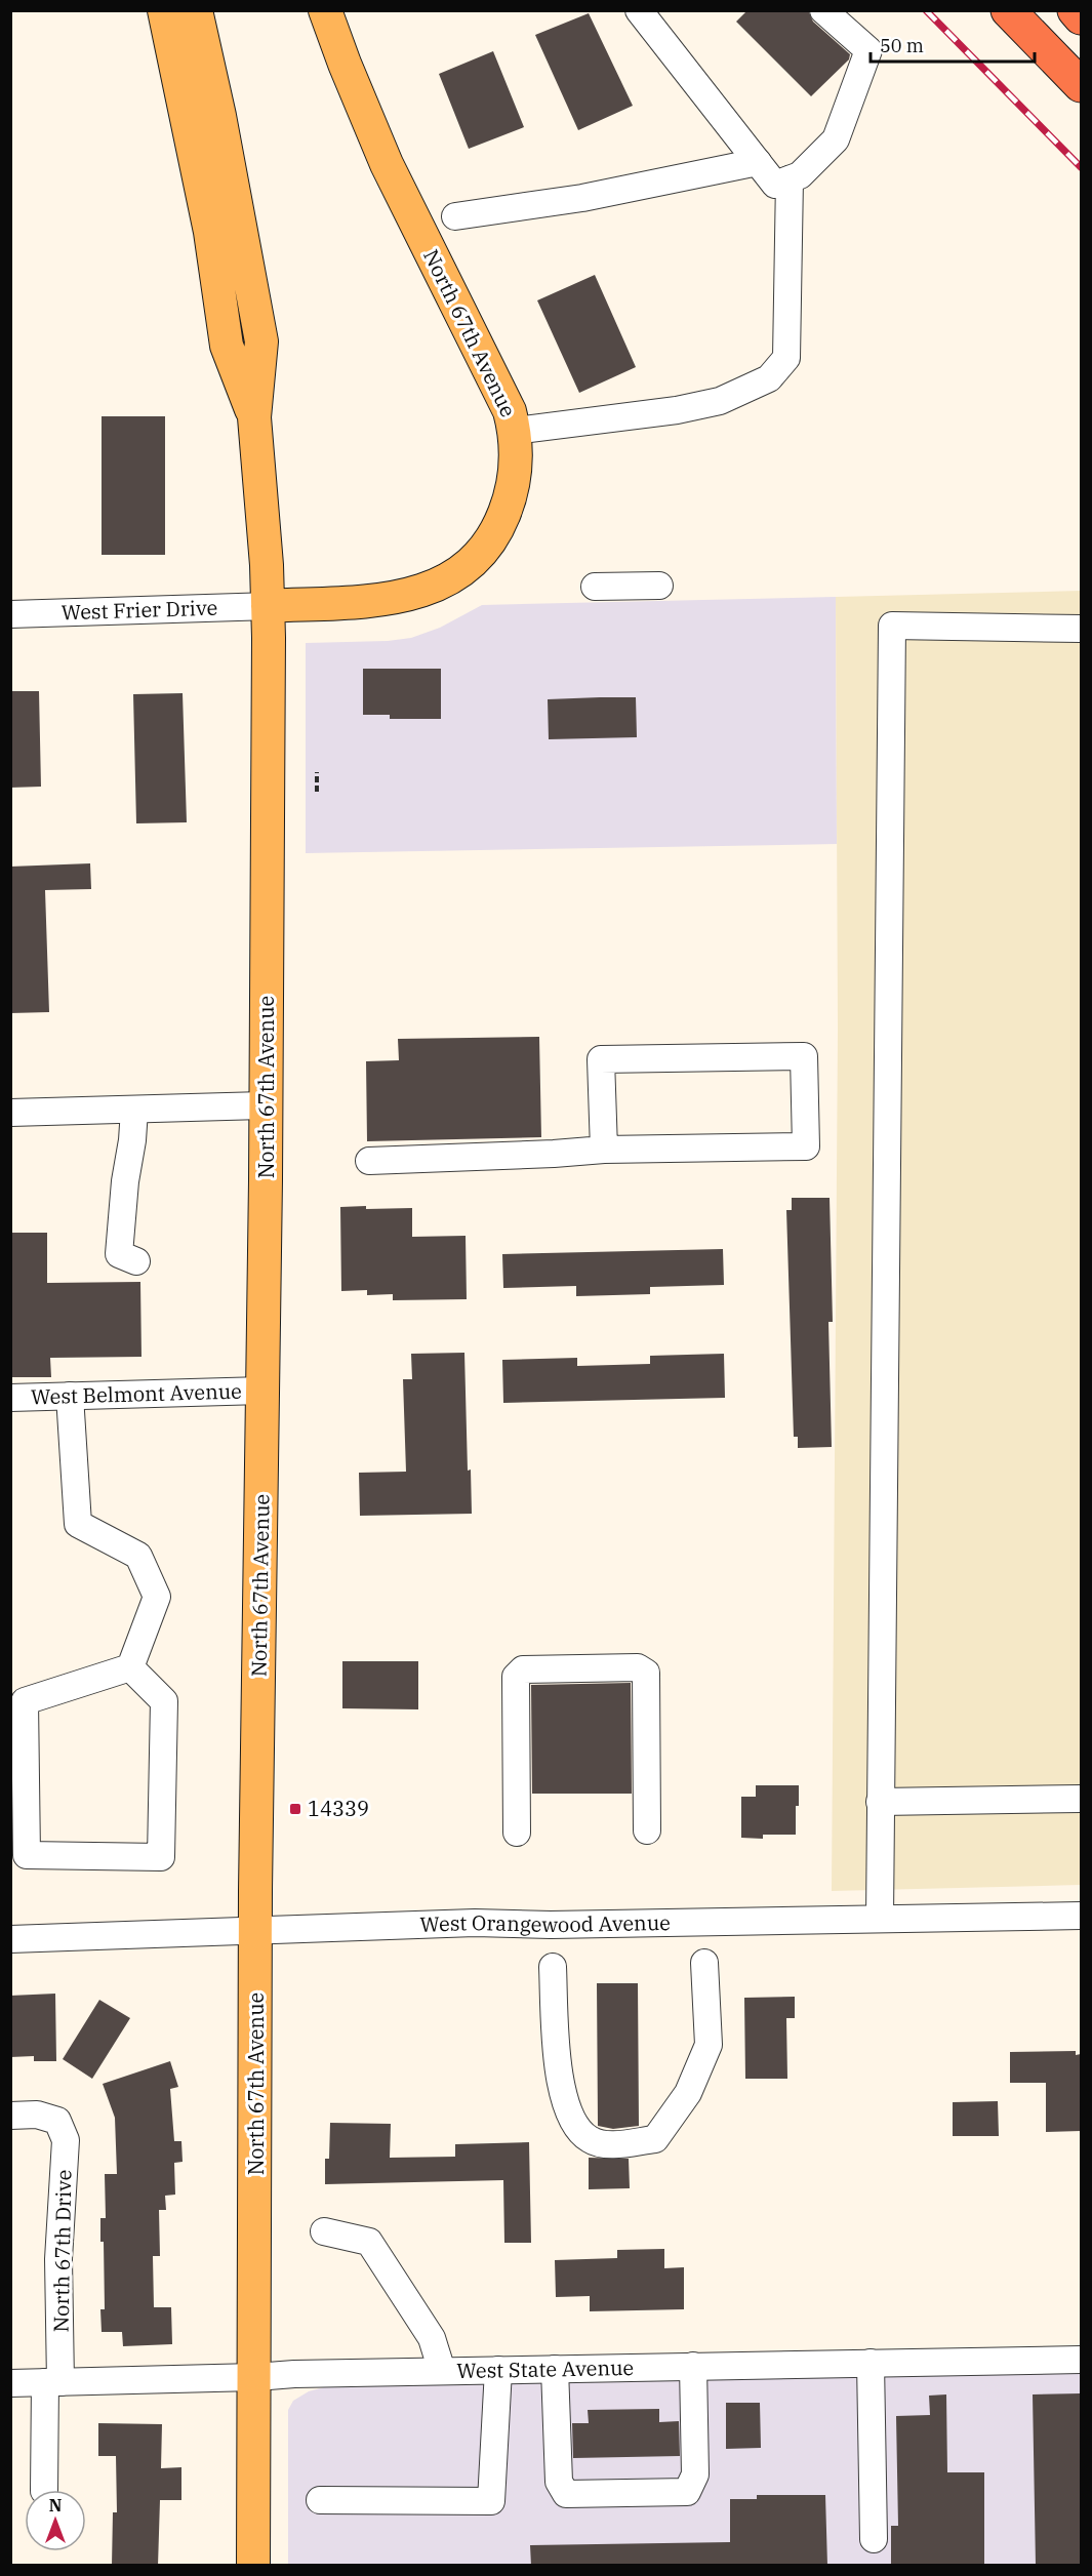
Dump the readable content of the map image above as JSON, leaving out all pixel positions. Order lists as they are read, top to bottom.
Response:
{
  "streets": {
    "main road": ["North 67th Avenue"],
    "street": [
      "West Frier Drive",
      "West Belmont Avenue",
      "West Orangewood Avenue",
      "North 67th Drive",
      "West State Avenue"
    ]
  },
  "crossings": [
    ["North 67th Avenue", "West Frier Drive"],
    ["North 67th Avenue", "West Belmont Avenue"],
    ["North 67th Avenue", "West Orangewood Avenue"],
    ["North 67th Avenue", "West State Avenue"],
    ["North 67th Drive", "West State Avenue"]
  ],
  "places": {
    "transit": ["14339"]
  },
  "scale_bar": "50 m",
  "north": "top"
}
